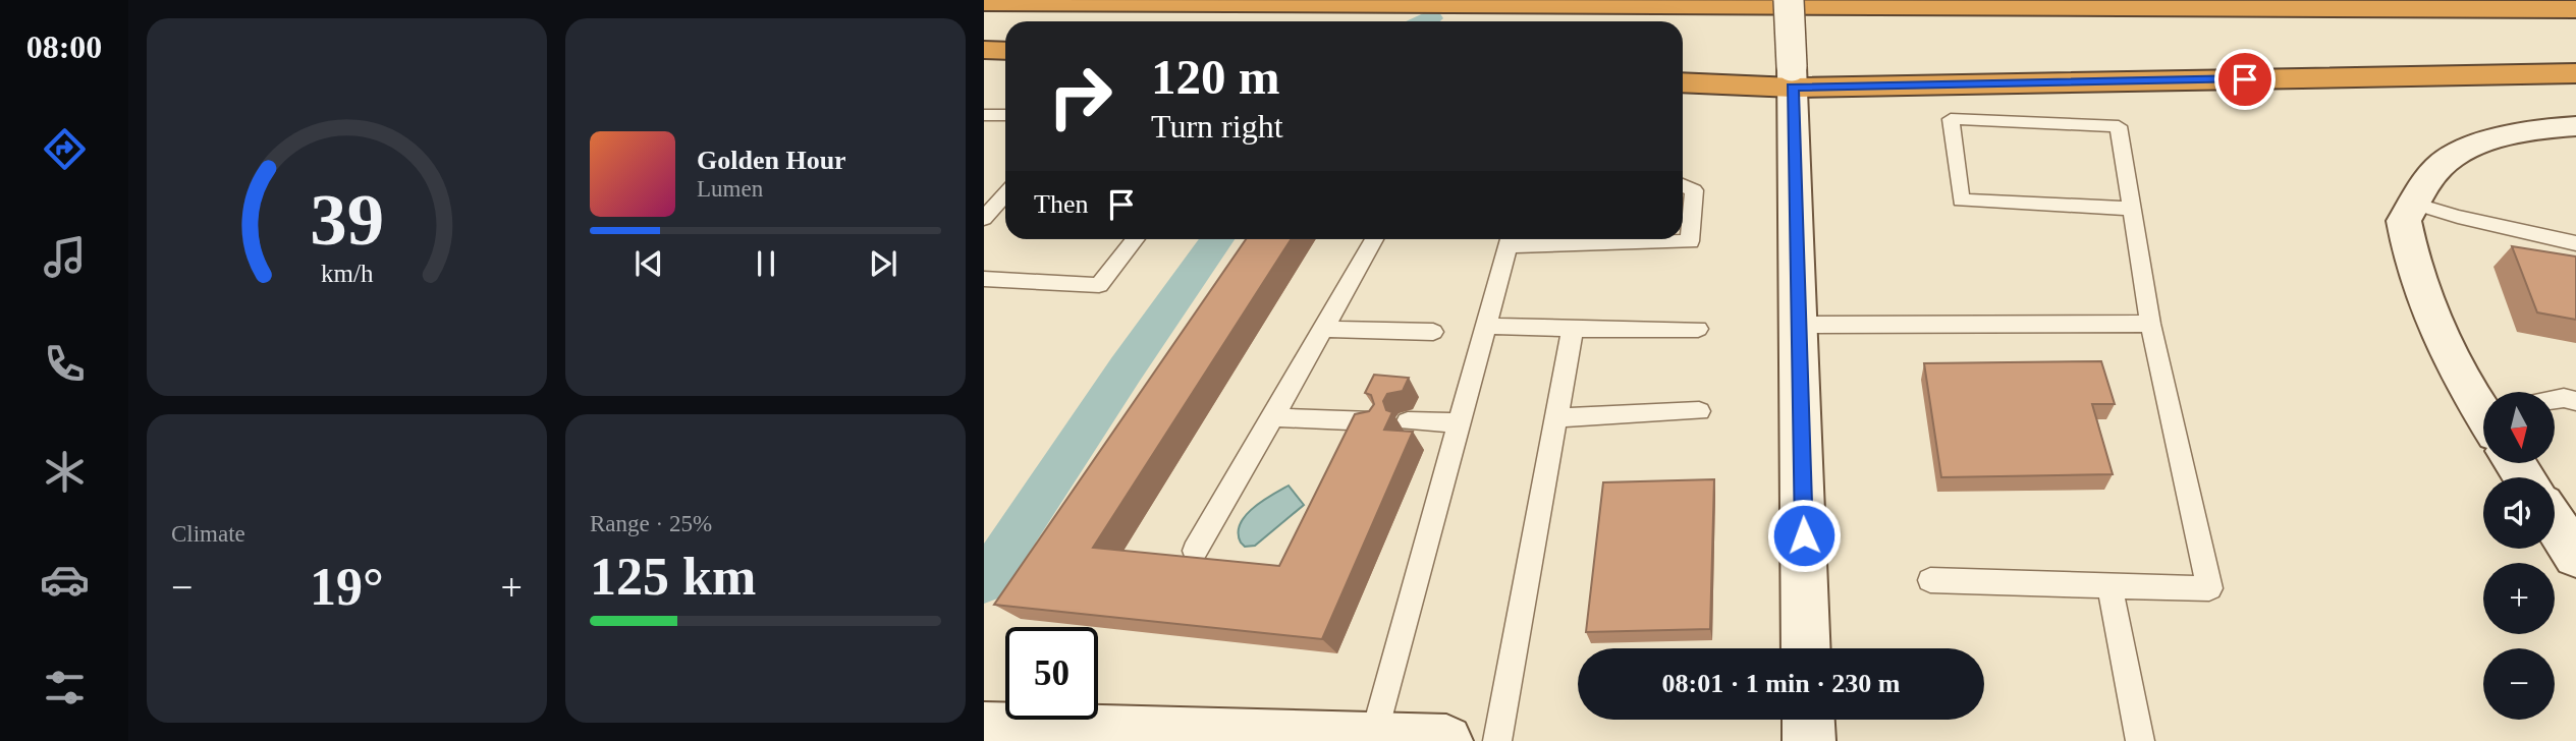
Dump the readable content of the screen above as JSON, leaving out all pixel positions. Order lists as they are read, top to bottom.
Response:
{
  "north": "bottom",
  "page": {
    "tabs": "08:00",
    "turn": ["120 m", "Turn right"],
    "song": ["Golden Hour", "Lumen"],
    "then": "Then",
    "map_buttons": ["+", "−"],
    "tile": [
      "Climate",
      ["Range · 25%", "125 km"]
    ],
    "heat": ["−", "19°", "+"],
    "limit": "50",
    "trip": "08:01 · 1 min · 230 m",
    "gauge": ["39", "km/h"]
  }
}
